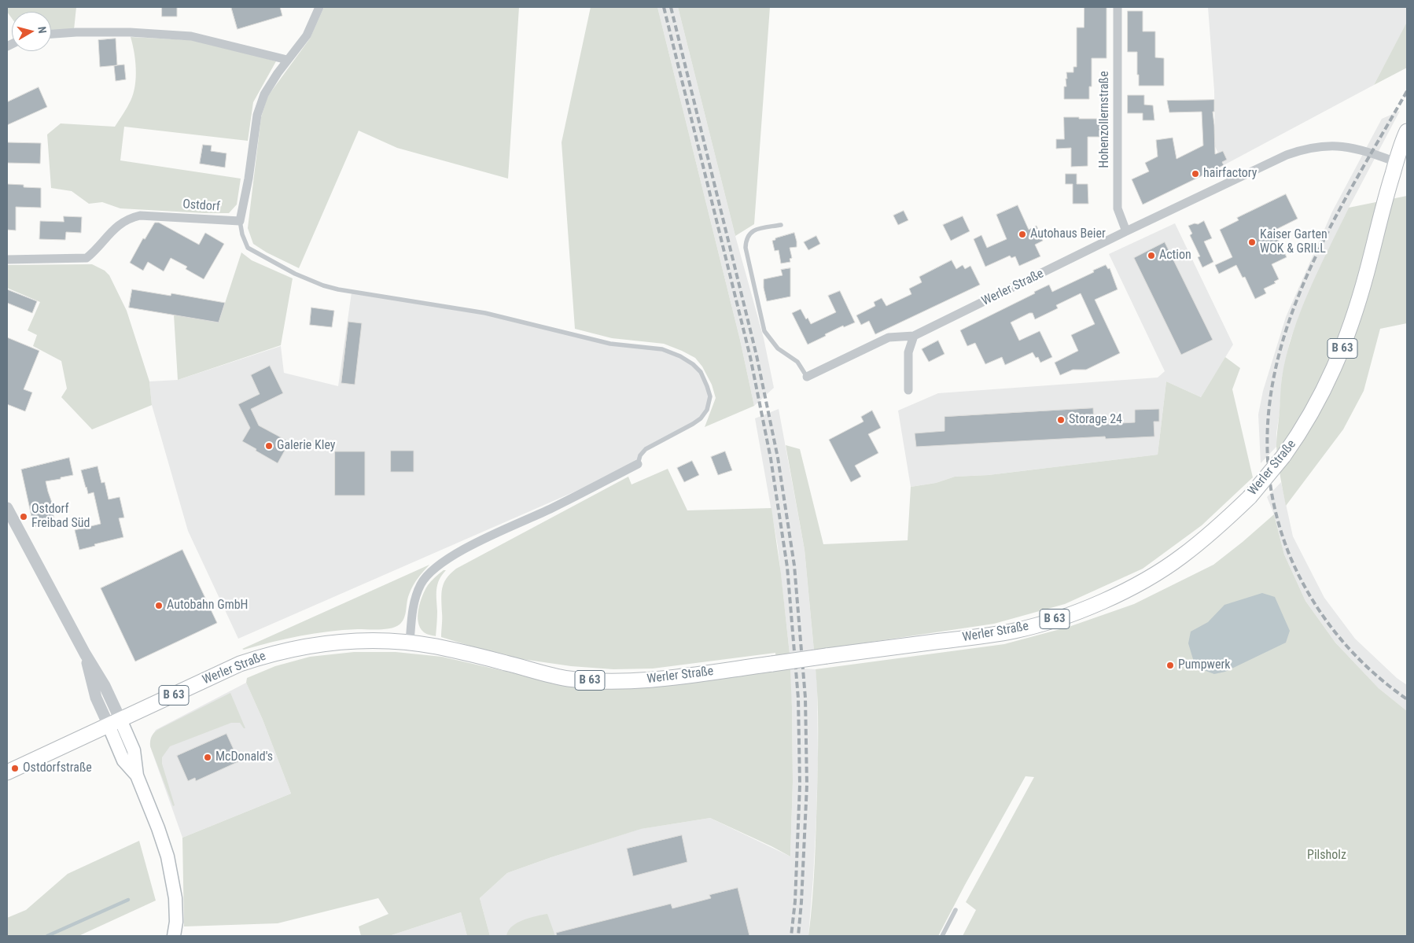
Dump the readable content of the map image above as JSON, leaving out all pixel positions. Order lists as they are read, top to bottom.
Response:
{
  "streets": {
    "main road": ["Werler Straße", "B 63"],
    "street": ["Hohenzollernstraße", "Ostdorf"]
  },
  "crossings": [
    ["Hohenzollernstraße", "Werler Straße"]
  ],
  "parks": ["Pilsholz"],
  "places": [
    "hairfactory",
    "Autohaus Beier",
    "Kaiser Garten WOK & GRILL",
    "Action",
    "Storage 24",
    "Galerie Kley",
    "Ostdorf Freibad Süd",
    "Autobahn GmbH",
    "Pumpwerk",
    "McDonald's",
    "Ostdorfstraße"
  ],
  "north": "right"
}
